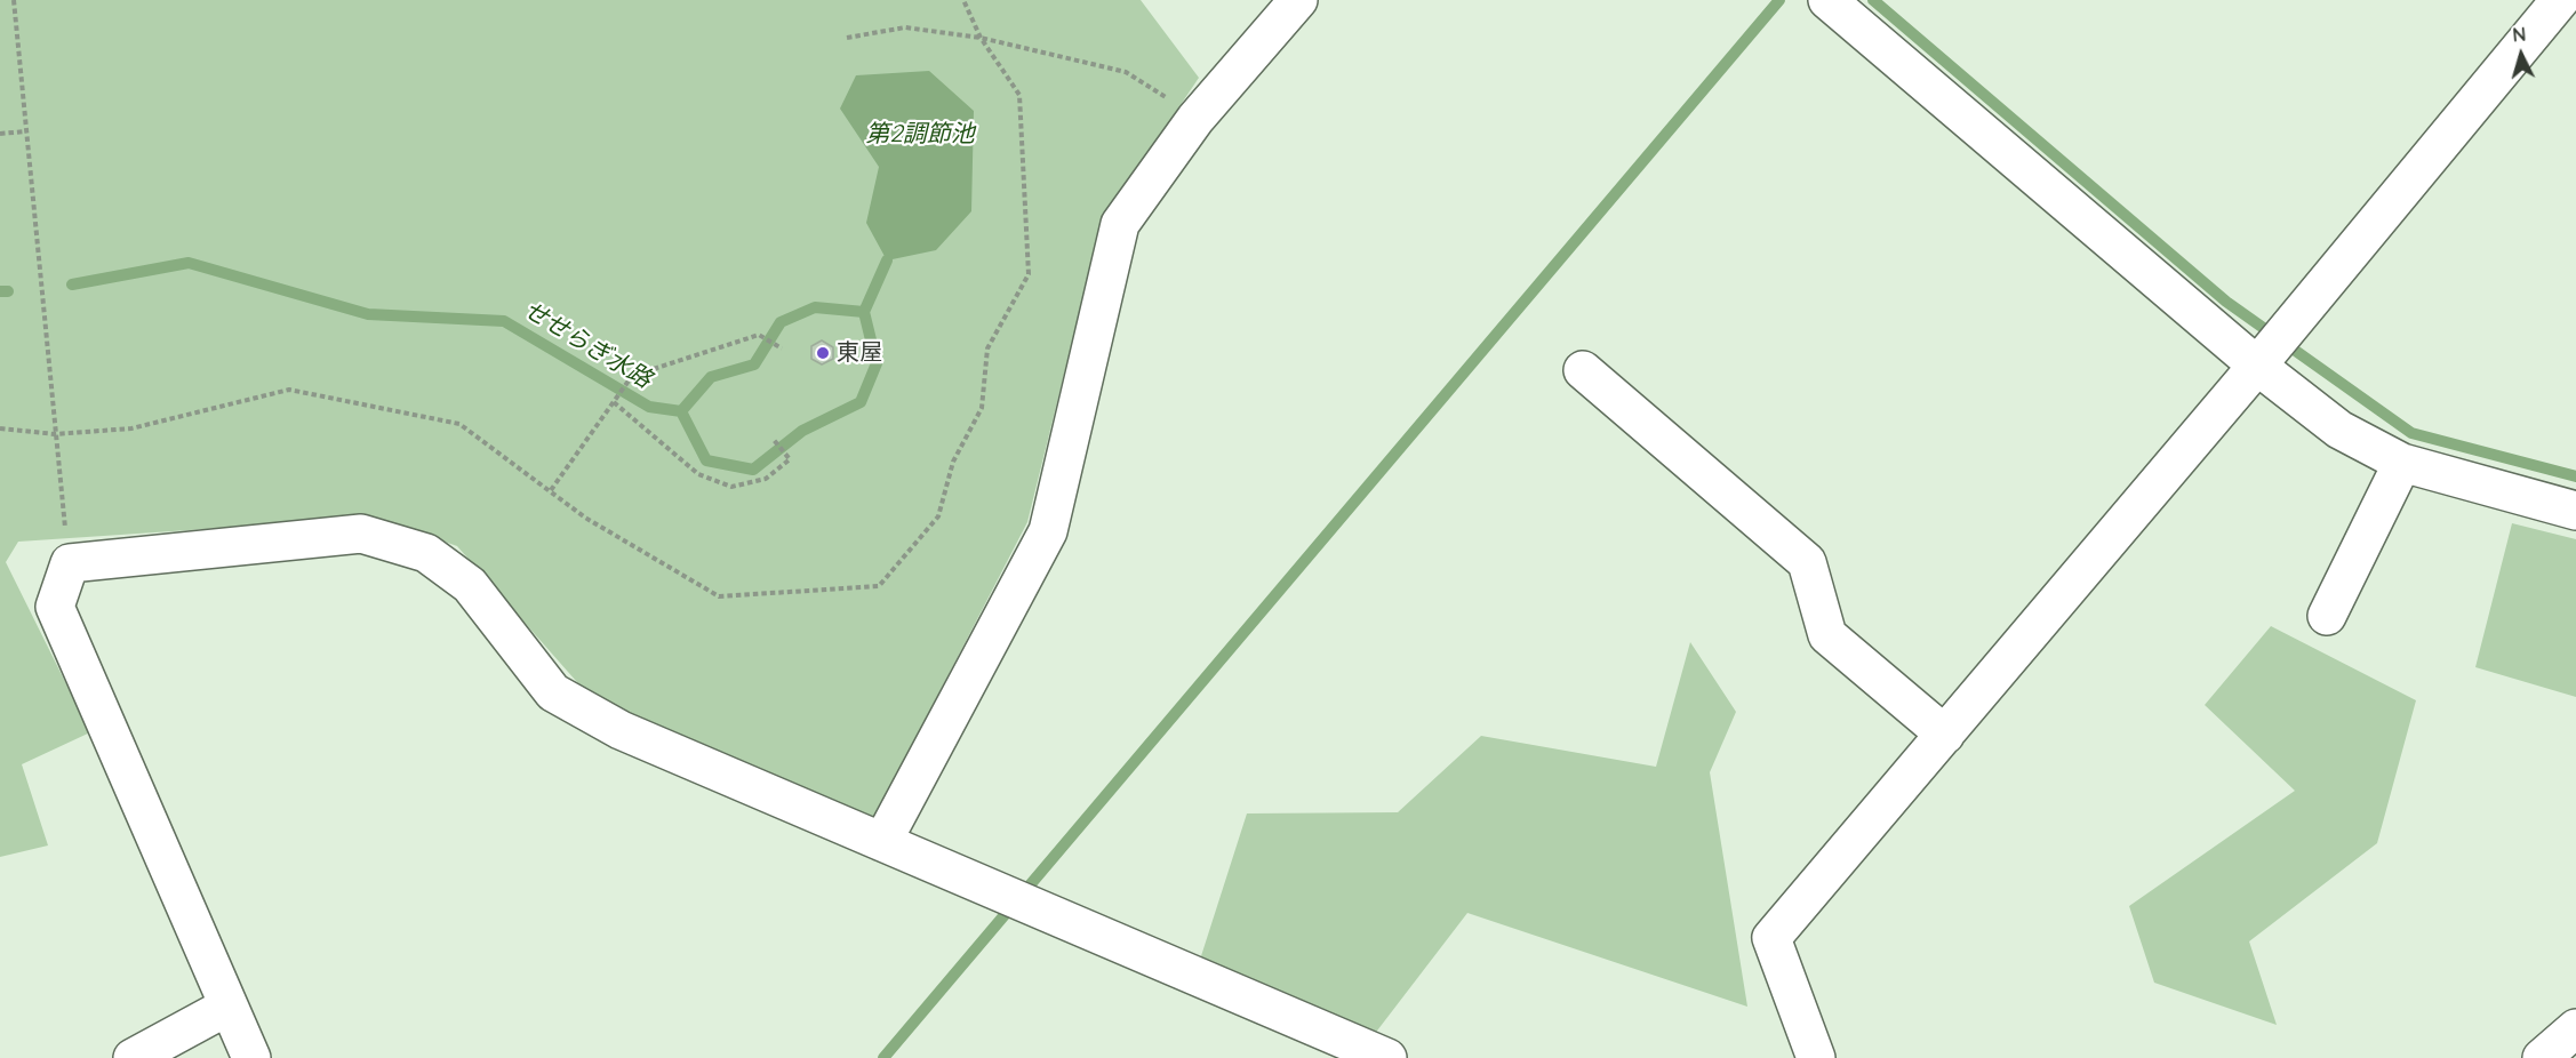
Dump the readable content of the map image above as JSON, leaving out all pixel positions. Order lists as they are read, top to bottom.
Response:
{
  "water": ["第2調節池", "せせらぎ水路"],
  "places": ["東屋"],
  "north": "top"
}
